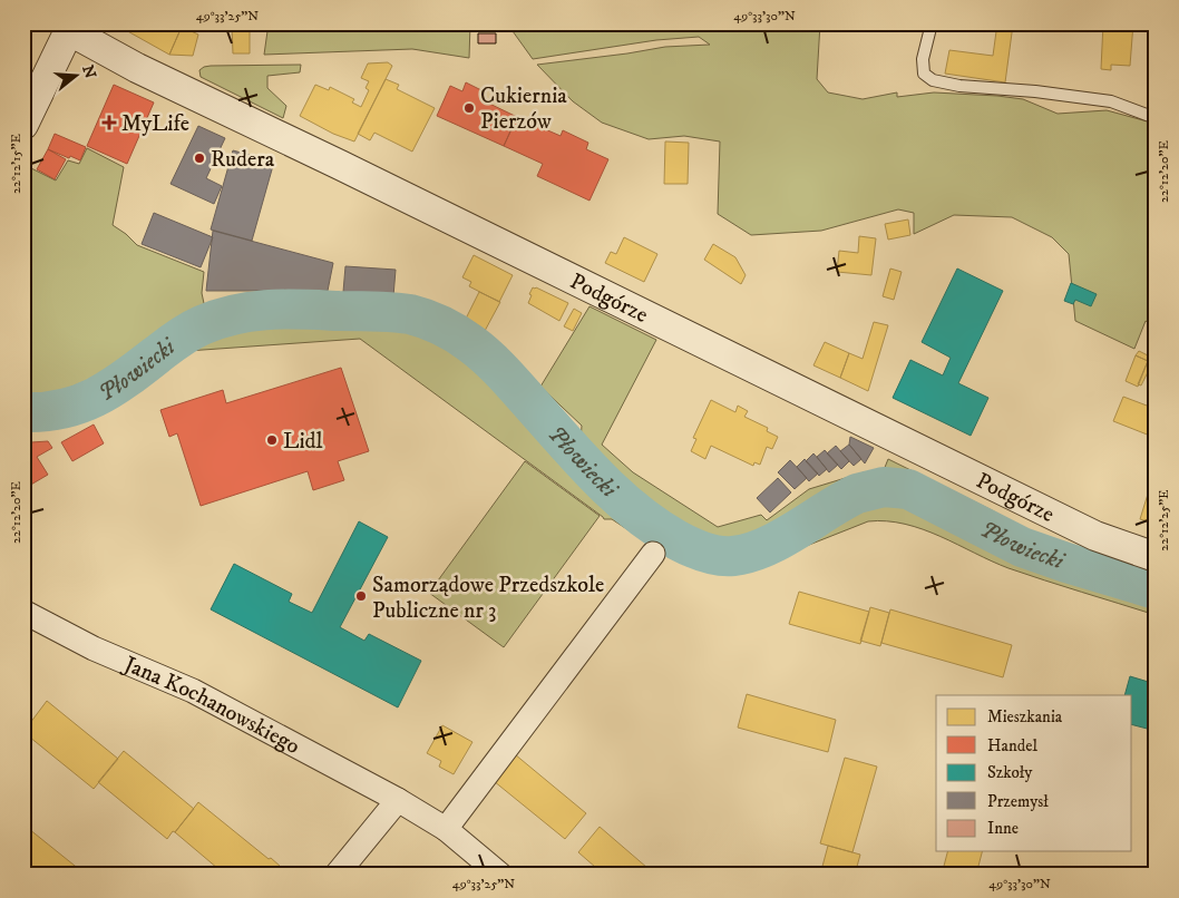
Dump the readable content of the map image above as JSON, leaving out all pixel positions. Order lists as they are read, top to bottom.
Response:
{
  "streets": {
    "street": ["Podgórze", "Jana Kochanowskiego"]
  },
  "water": ["Płowiecki"],
  "places": {
    "other": [
      "Cukiernia Pierzów",
      "Rudera",
      "Lidl",
      "Samorządowe Przedszkole Publiczne nr 3"
    ],
    "health": ["MyLife"]
  },
  "legend": [
    "Mieszkania",
    "Handel",
    "Szkoły",
    "Przemysł",
    "Inne"
  ],
  "north": "right",
  "coordinates": [
    "49°33'25\"N",
    "49°33'30\"N",
    "22°12'15\"E",
    "22°12'20\"E",
    "22°12'25\"E"
  ]
}
